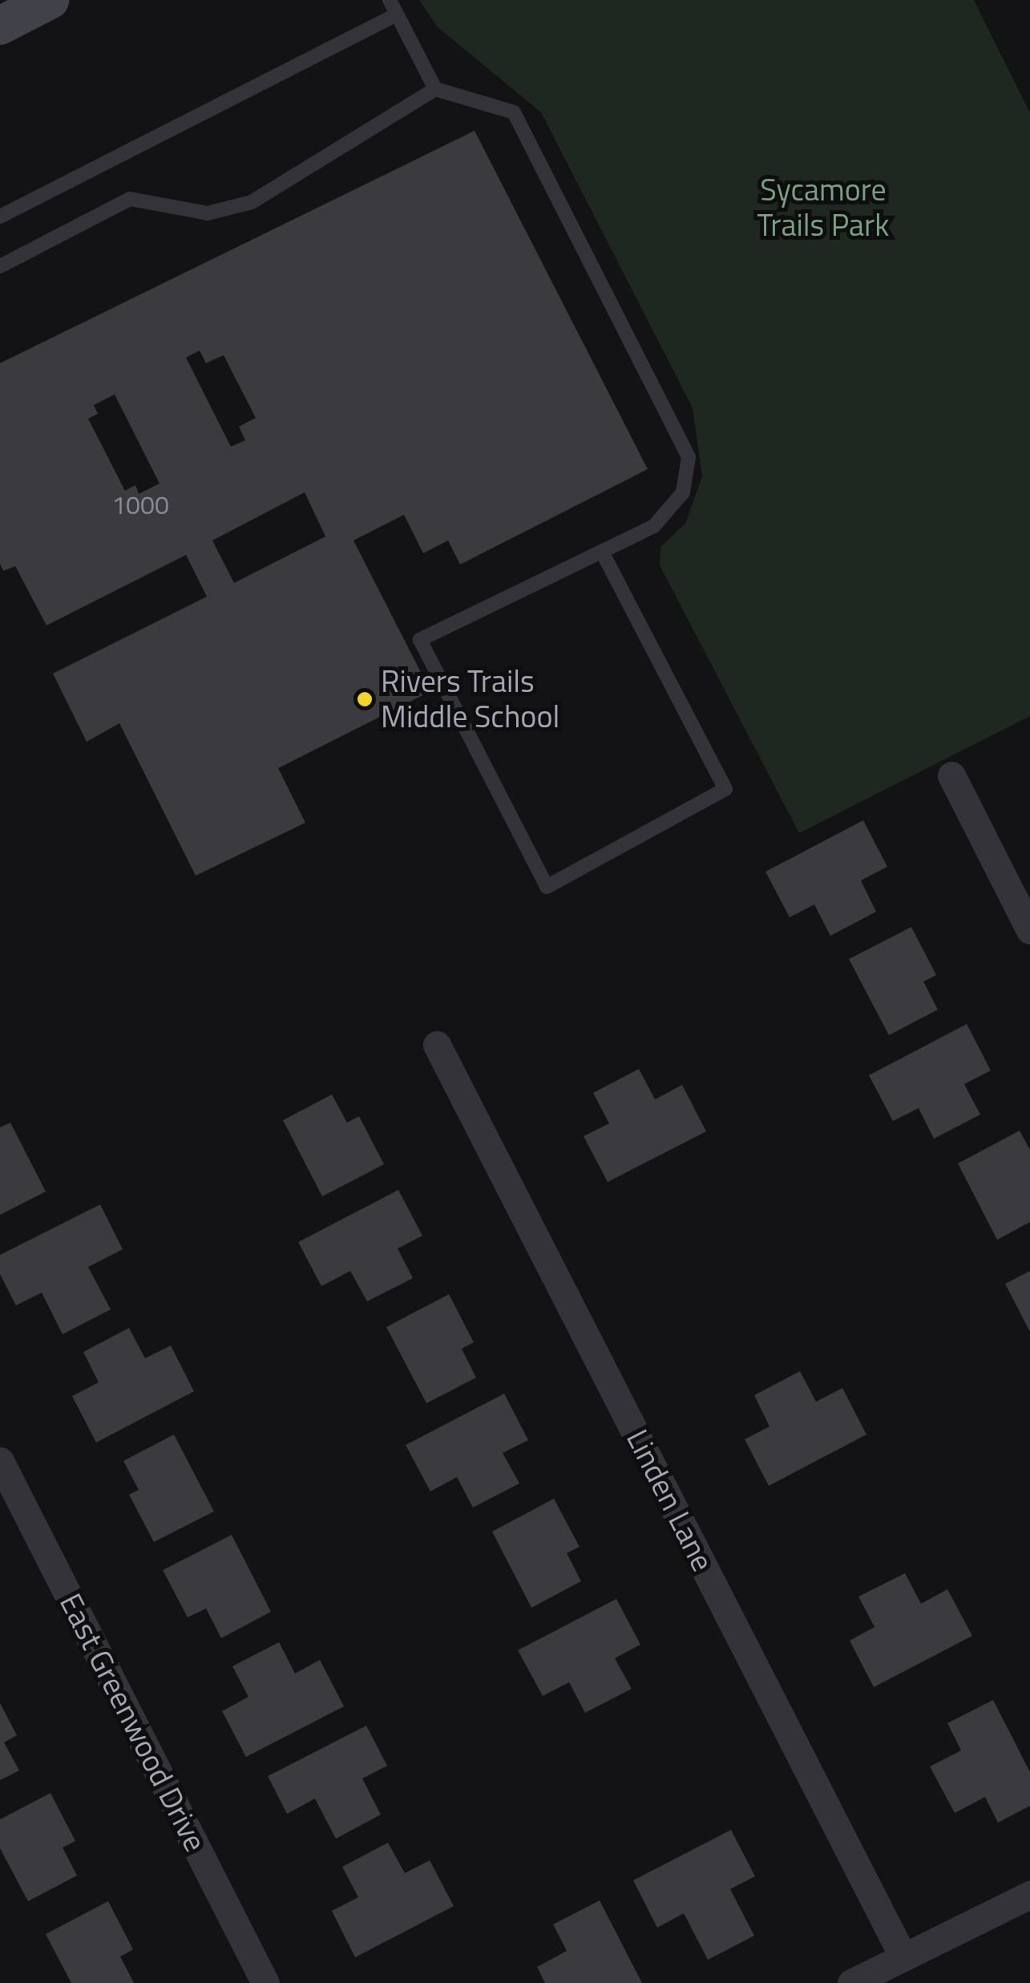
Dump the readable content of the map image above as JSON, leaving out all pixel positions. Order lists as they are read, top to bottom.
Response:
{
  "streets": {
    "street": ["Linden Lane", "East Greenwood Drive"]
  },
  "parks": ["Sycamore Trails Park"],
  "places": ["Rivers Trails Middle School"],
  "house_numbers": ["1000"]
}
